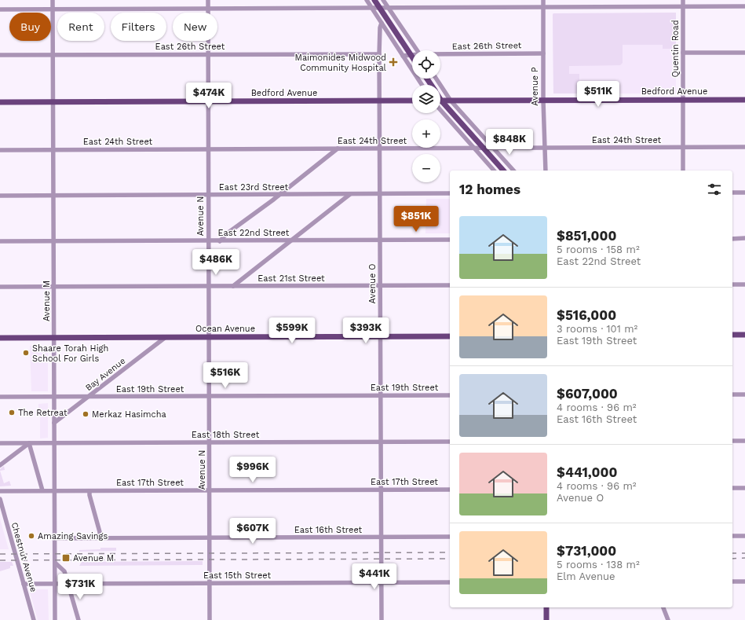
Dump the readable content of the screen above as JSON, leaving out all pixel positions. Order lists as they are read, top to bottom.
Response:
{
  "streets": {
    "main road": ["Bedford Avenue", "Ocean Avenue"],
    "street": [
      "East 26th Street",
      "Quentin Road",
      "Avenue P",
      "East 24th Street",
      "East 23rd Street",
      "Avenue N",
      "East 22nd Street",
      "East 21st Street",
      "Avenue O",
      "Avenue M",
      "Bay Avenue",
      "East 19th Street",
      "East 18th Street",
      "East 17th Street",
      "East 16th Street",
      "Chestnut Avenue",
      "East 15th Street"
    ]
  },
  "crossings": [
    ["East 26th Street", "Avenue P"],
    ["East 26th Street", "Avenue N"],
    ["East 26th Street", "Avenue O"],
    ["East 26th Street", "Avenue M"],
    ["Quentin Road", "Bedford Avenue"],
    ["Quentin Road", "East 24th Street"],
    ["Avenue P", "Bedford Avenue"],
    ["Avenue P", "East 24th Street"],
    ["Bedford Avenue", "Avenue N"],
    ["Bedford Avenue", "Avenue O"],
    ["Bedford Avenue", "Avenue M"],
    ["East 24th Street", "Avenue N"],
    ["East 24th Street", "Avenue O"],
    ["East 24th Street", "Avenue M"],
    ["East 23rd Street", "Avenue N"],
    ["East 23rd Street", "Avenue O"],
    ["East 23rd Street", "Avenue M"],
    ["Avenue N", "East 22nd Street"],
    ["Avenue N", "East 21st Street"],
    ["Avenue N", "Ocean Avenue"],
    ["Avenue N", "East 19th Street"],
    ["Avenue N", "East 18th Street"],
    ["Avenue N", "East 17th Street"],
    ["Avenue N", "East 16th Street"],
    ["Avenue N", "East 15th Street"],
    ["East 22nd Street", "Avenue O"],
    ["East 22nd Street", "Avenue M"],
    ["East 21st Street", "Avenue O"],
    ["East 21st Street", "Avenue M"],
    ["Avenue O", "Ocean Avenue"],
    ["Avenue O", "East 19th Street"],
    ["Avenue O", "East 18th Street"],
    ["Avenue O", "East 17th Street"],
    ["Avenue O", "East 16th Street"],
    ["Avenue O", "East 15th Street"],
    ["Avenue M", "Ocean Avenue"],
    ["Avenue M", "Bay Avenue"],
    ["Avenue M", "East 19th Street"],
    ["Avenue M", "East 18th Street"],
    ["Avenue M", "East 17th Street"],
    ["Avenue M", "East 16th Street"],
    ["Avenue M", "East 15th Street"],
    ["Ocean Avenue", "Bay Avenue"],
    ["Bay Avenue", "East 19th Street"],
    ["Chestnut Avenue", "East 15th Street"]
  ],
  "places": {
    "health": ["Maimonides Midwood Community Hospital"],
    "other": [
      "Shaare Torah High School For Girls",
      "The Retreat",
      "Merkaz Hasimcha",
      "Amazing Savings"
    ],
    "transit": ["Avenue M"]
  },
  "page": {
    "chip": [
      "Buy",
      "Rent",
      "Filters",
      "New"
    ],
    "map_buttons": ["+", "−"],
    "price": [
      "$511K",
      "$474K",
      "$848K",
      "$851K",
      "$486K",
      "$599K",
      "$393K",
      "$516K",
      "$996K",
      "$607K",
      "$441K",
      "$731K"
    ],
    "heading": "12 homes",
    "list": [
      {
        "name": "$851,000",
        "note": "5 rooms · 158 m² · East 22nd Street"
      },
      {
        "name": "$516,000",
        "note": "3 rooms · 101 m² · East 19th Street"
      },
      {
        "name": "$607,000",
        "note": "4 rooms · 96 m² · East 16th Street"
      },
      {
        "name": "$441,000",
        "note": "4 rooms · 96 m² · Avenue O"
      },
      {
        "name": "$731,000",
        "note": "5 rooms · 138 m² · Elm Avenue"
      }
    ]
  }
}
